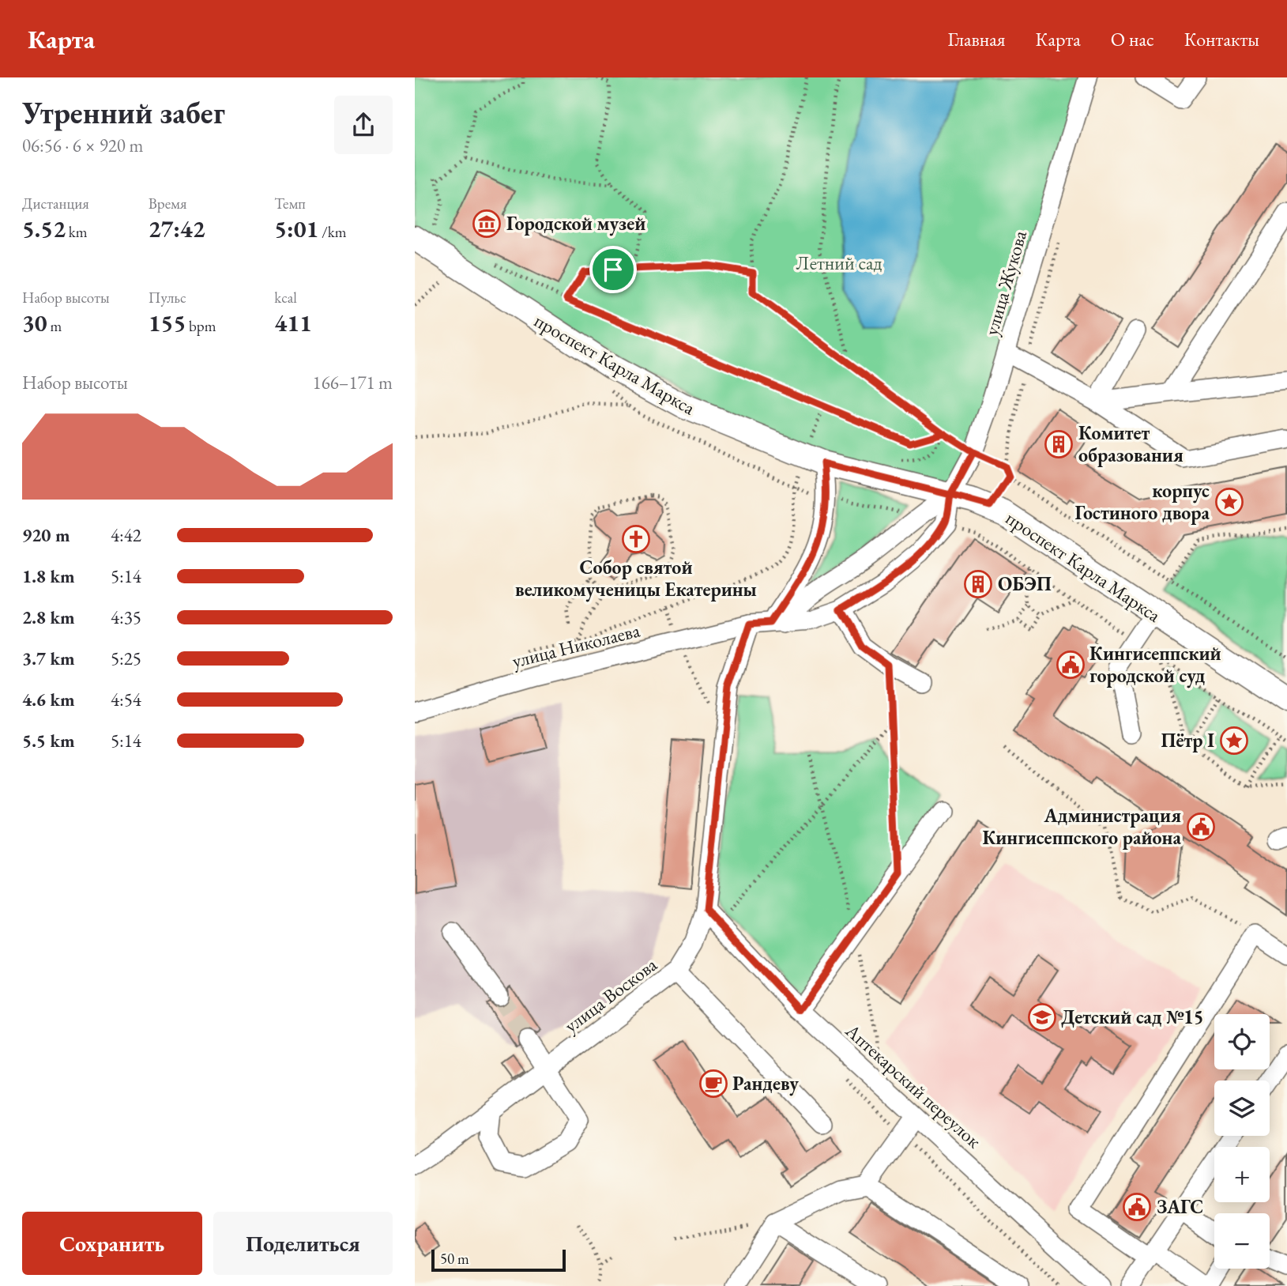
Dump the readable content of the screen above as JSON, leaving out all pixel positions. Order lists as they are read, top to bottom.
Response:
{
  "streets": {
    "main road": ["проспект Карла Маркса"],
    "street": [
      "улица Жукова",
      "улица Николаева",
      "улица Воскова",
      "Аптекарский переулок"
    ]
  },
  "crossings": [
    ["улица Жукова", "проспект Карла Маркса"],
    ["улица Жукова", "улица Николаева"],
    ["проспект Карла Маркса", "улица Николаева"],
    ["улица Николаева", "улица Воскова"],
    ["улица Воскова", "Аптекарский переулок"]
  ],
  "parks": ["Летний сад"],
  "places": {
    "museum": ["Городской музей"],
    "building": ["Комитет образования", "ОБЭП"],
    "place": ["корпус Гостиного двора", "Пётр I"],
    "church": ["Собор святой великомученицы Екатерины"],
    "public building": ["Кингисеппский городской суд", "Администрация Кингисеппского района", "ЗАГС"],
    "school or university": ["Детский сад №15"],
    "cafe": ["Рандеву"]
  },
  "scale_bar": "50 m",
  "page": {
    "header": "Карта",
    "nav": [
      "Главная",
      "Карта",
      "О нас",
      "Контакты"
    ],
    "heading": ["Утренний забег", "06:56 · 6 × 920 m"],
    "stats": [
      ["Дистанция", "5.52 km"],
      ["Время", "27:42"],
      ["Темп", "5:01 /km"],
      ["Набор высоты", "30 m"],
      ["Пульс", "155 bpm"],
      ["kcal", "411"]
    ],
    "chart": ["Набор высоты", "166–171 m"],
    "list": [
      {
        "name": "920 m",
        "note": "4:42"
      },
      {
        "name": "1.8 km",
        "note": "5:14"
      },
      {
        "name": "2.8 km",
        "note": "4:35"
      },
      {
        "name": "3.7 km",
        "note": "5:25"
      },
      {
        "name": "4.6 km",
        "note": "4:54"
      },
      {
        "name": "5.5 km",
        "note": "5:14"
      }
    ],
    "map_buttons": ["+", "−"],
    "buttons": ["Сохранить", "Поделиться"],
    "scale": "50 m"
  }
}
